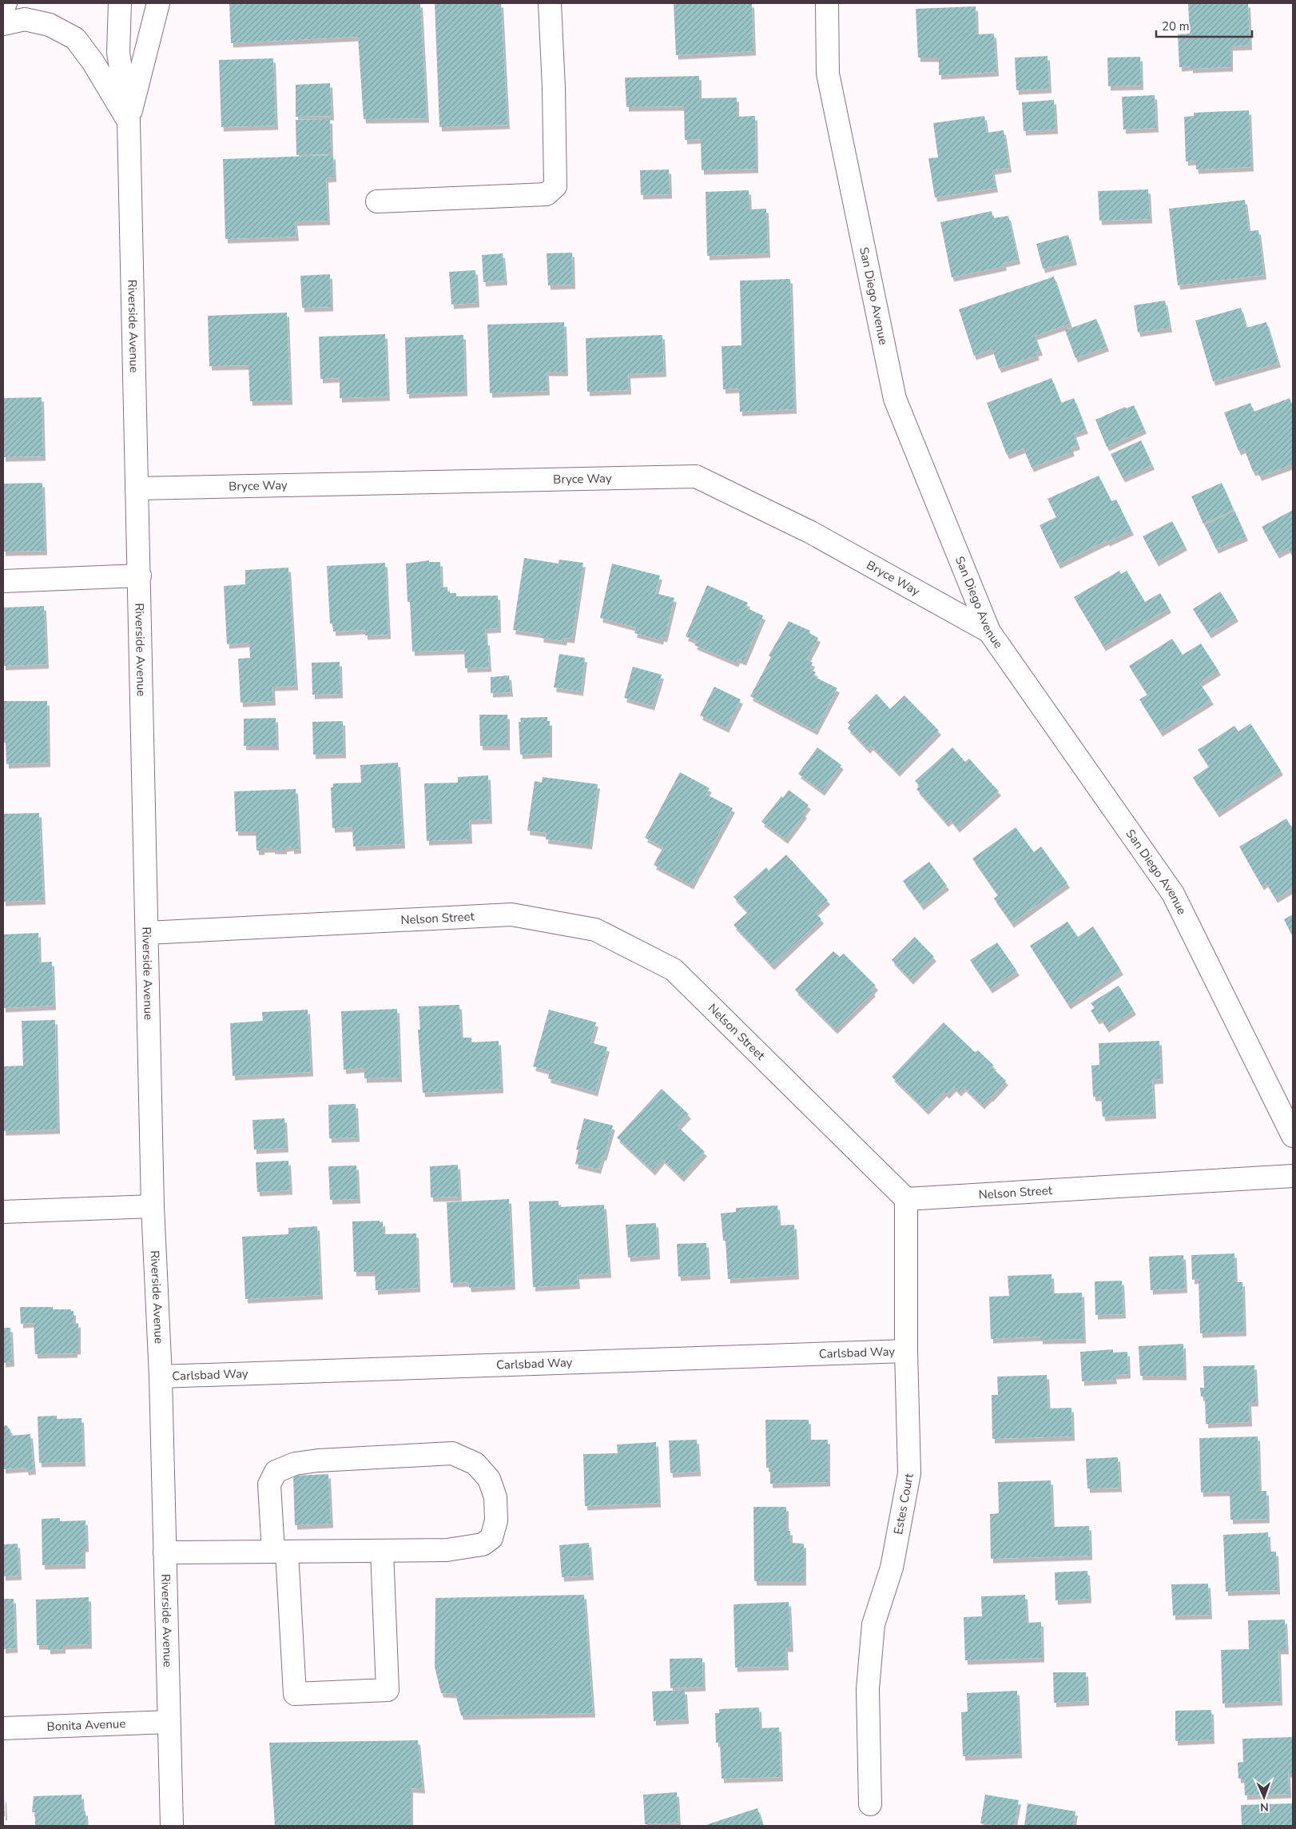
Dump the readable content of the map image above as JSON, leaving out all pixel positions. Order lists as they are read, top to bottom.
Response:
{
  "streets": {
    "main road": [
      "San Diego Avenue",
      "Riverside Avenue",
      "Bryce Way",
      "Nelson Street",
      "Carlsbad Way",
      "Estes Court",
      "Bonita Avenue"
    ]
  },
  "crossings": [
    ["San Diego Avenue", "Bryce Way"],
    ["Riverside Avenue", "Bryce Way"],
    ["Riverside Avenue", "Nelson Street"],
    ["Riverside Avenue", "Carlsbad Way"],
    ["Riverside Avenue", "Bonita Avenue"],
    ["Nelson Street", "Estes Court"],
    ["Carlsbad Way", "Estes Court"]
  ],
  "scale_bar": "20 m",
  "north": "bottom"
}
